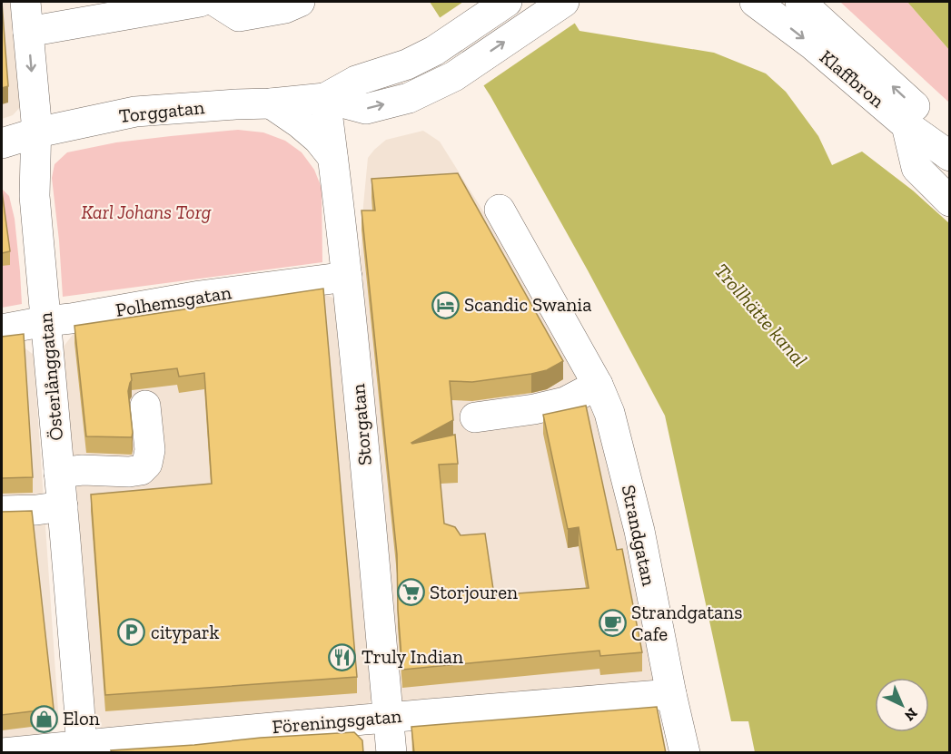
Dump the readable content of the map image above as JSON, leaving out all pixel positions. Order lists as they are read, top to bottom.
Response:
{
  "streets": {
    "street": [
      "Klaffbron",
      "Torggatan",
      "Polhemsgatan",
      "Österlånggatan",
      "Storgatan",
      "Strandgatan",
      "Föreningsgatan"
    ]
  },
  "crossings": [
    ["Torggatan", "Österlånggatan"],
    ["Torggatan", "Storgatan"],
    ["Polhemsgatan", "Österlånggatan"],
    ["Polhemsgatan", "Storgatan"],
    ["Österlånggatan", "Föreningsgatan"],
    ["Storgatan", "Föreningsgatan"],
    ["Strandgatan", "Föreningsgatan"]
  ],
  "water": ["Trollhätte kanal"],
  "parks": ["Karl Johans Torg"],
  "places": {
    "hotel": ["Scandic Swania"],
    "supermarket": ["Storjouren"],
    "cafe": ["Strandgatans Cafe"],
    "parking": ["citypark"],
    "restaurant": ["Truly Indian"],
    "shop": ["Elon"]
  },
  "north": "bottom right"
}
